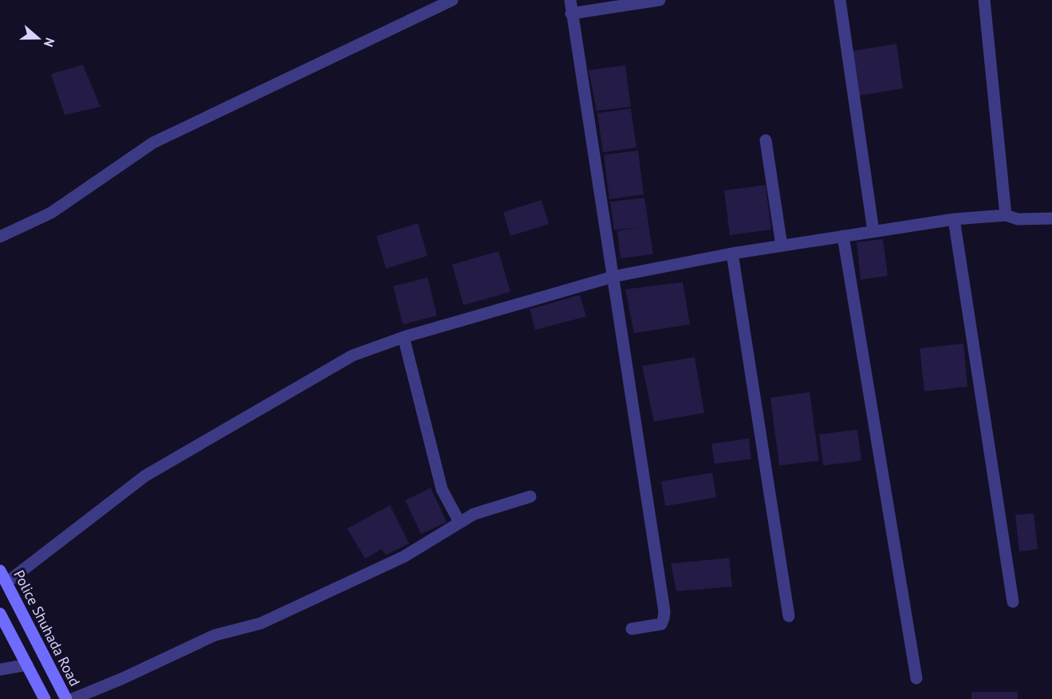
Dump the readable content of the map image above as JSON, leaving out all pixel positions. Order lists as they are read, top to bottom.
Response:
{
  "streets": {
    "main road": ["Police Shuhada Road"]
  },
  "north": "right"
}
